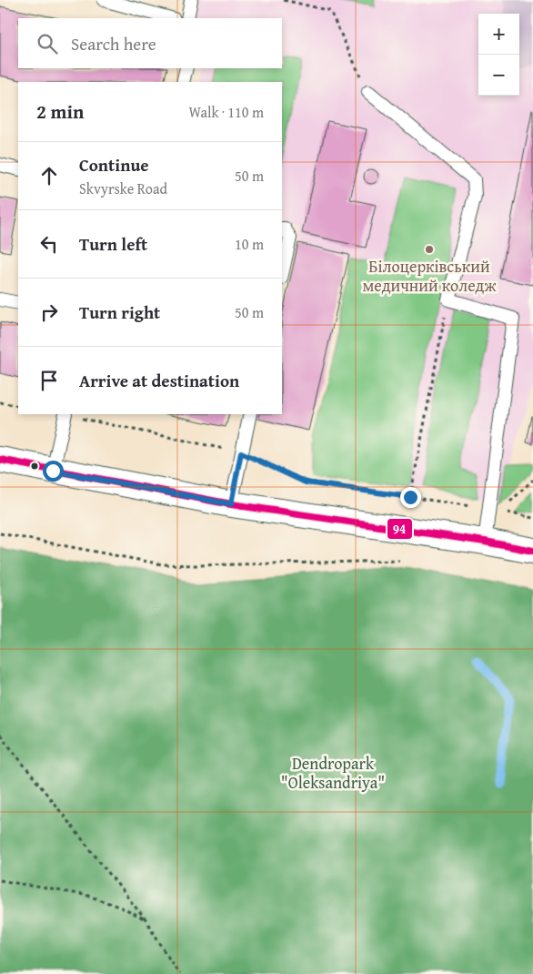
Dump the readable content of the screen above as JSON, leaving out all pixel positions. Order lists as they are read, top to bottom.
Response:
{
  "parks": ["Dendropark \"Oleksandriya\""],
  "places": ["Білоцерківський медичний коледж"],
  "lines": ["transit line 94"],
  "page": {
    "map_buttons": ["+", "−"],
    "search": "Search here",
    "heading": ["2 min", "Walk · 110 m"],
    "list": [
      ["Continue", "Skvyrske Road", "50 m"],
      ["Turn left", "10 m"],
      ["Turn right", "50 m"],
      "Arrive at destination"
    ]
  }
}
